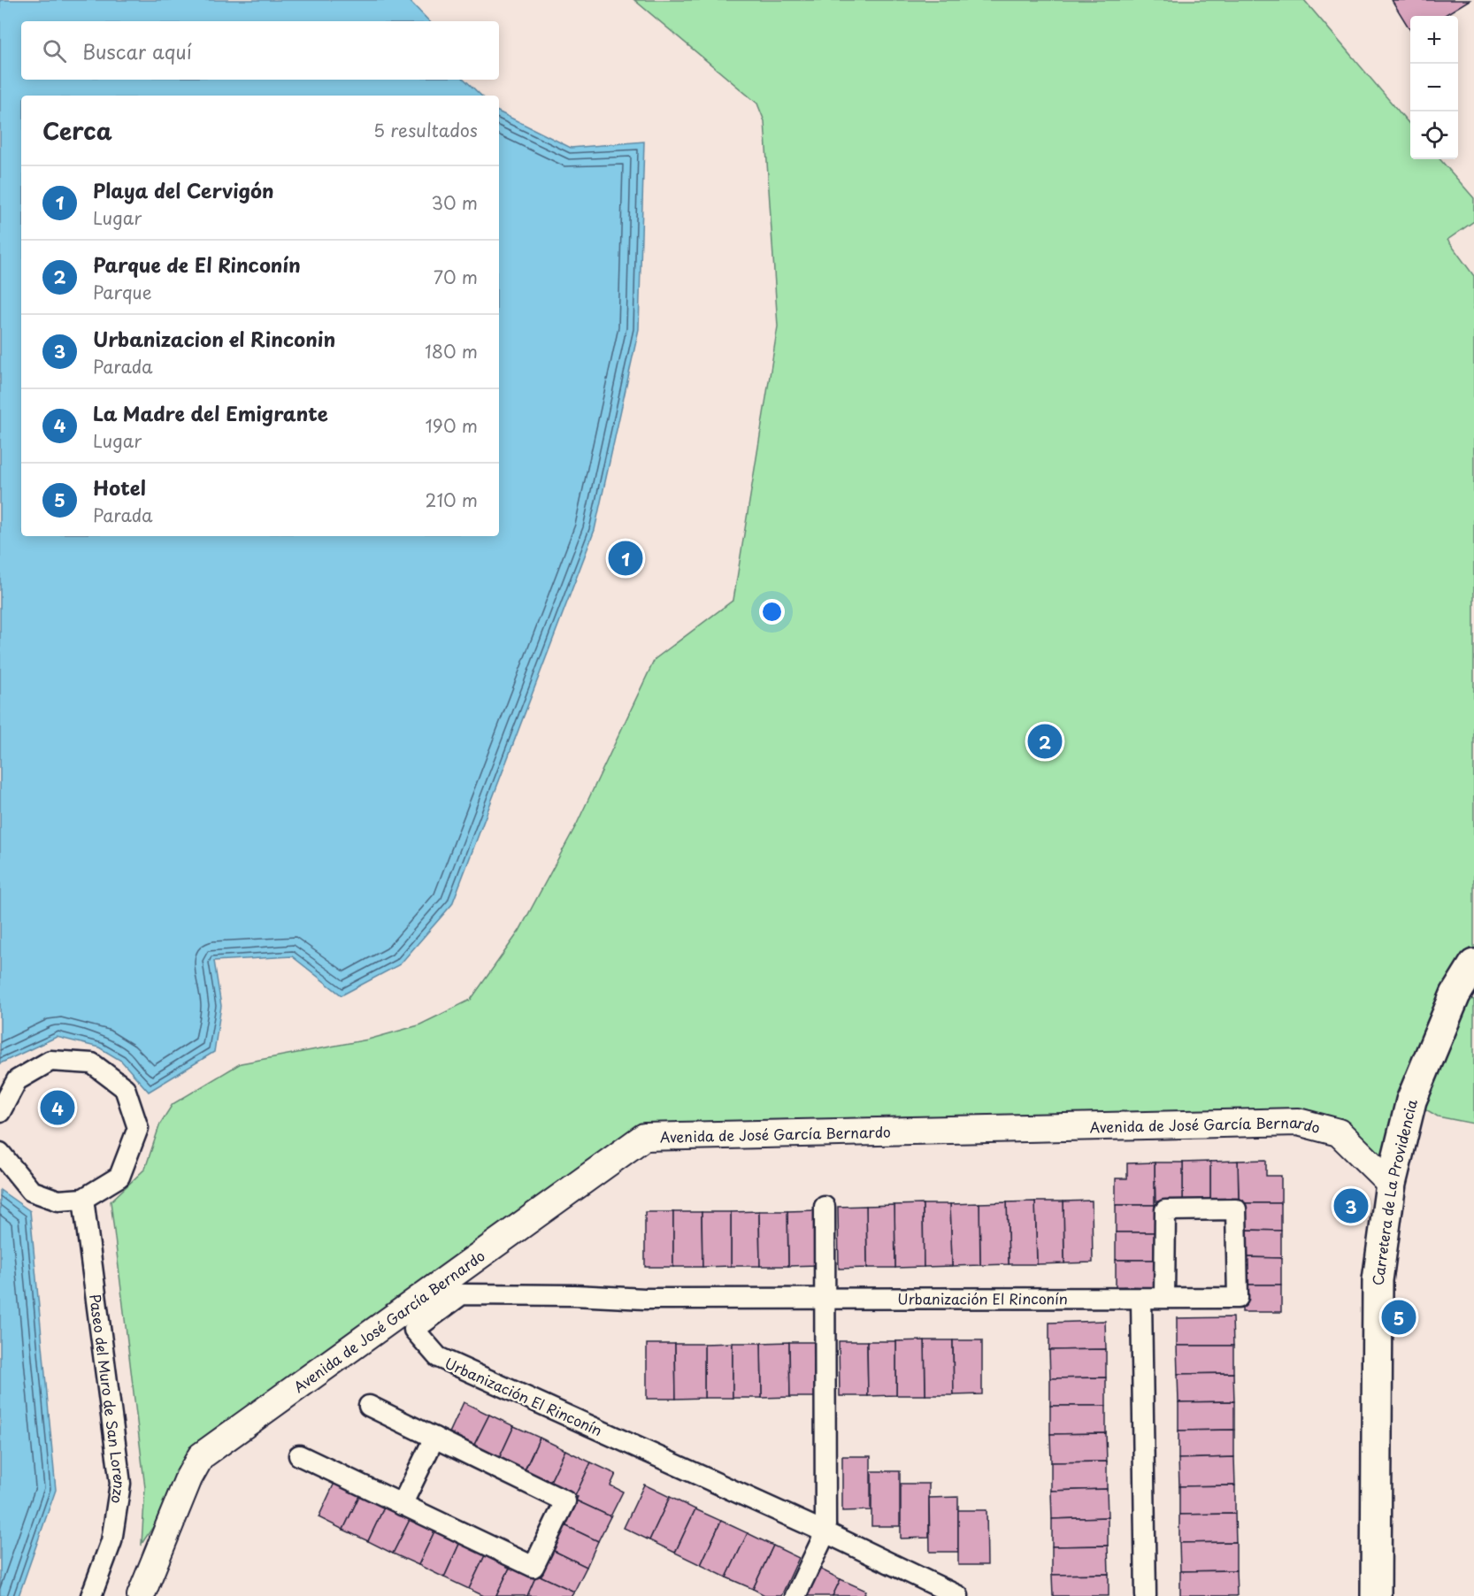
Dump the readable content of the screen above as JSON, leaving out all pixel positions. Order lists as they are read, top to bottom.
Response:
{
  "streets": {
    "street": [
      "Avenida de José García Bernardo",
      "Carretera de La Providencia",
      "Urbanización El Rinconín",
      "Paseo del Muro de San Lorenzo"
    ]
  },
  "crossings": [
    ["Avenida de José García Bernardo", "Carretera de La Providencia"]
  ],
  "page": {
    "map_buttons": ["+", "−"],
    "search": "Buscar aquí",
    "heading": ["Cerca", "5 resultados"],
    "list": [
      {
        "mark": "1",
        "name": "Playa del Cervigón",
        "note": "Lugar",
        "value": "30 m"
      },
      {
        "mark": "2",
        "name": "Parque de El Rinconín",
        "note": "Parque",
        "value": "70 m"
      },
      {
        "mark": "3",
        "name": "Urbanizacion el Rinconin",
        "note": "Parada",
        "value": "180 m"
      },
      {
        "mark": "4",
        "name": "La Madre del Emigrante",
        "note": "Lugar",
        "value": "190 m"
      },
      {
        "mark": "5",
        "name": "Hotel",
        "note": "Parada",
        "value": "210 m"
      }
    ],
    "pins": [
      "1",
      "2",
      "4",
      "3",
      "5"
    ]
  }
}
